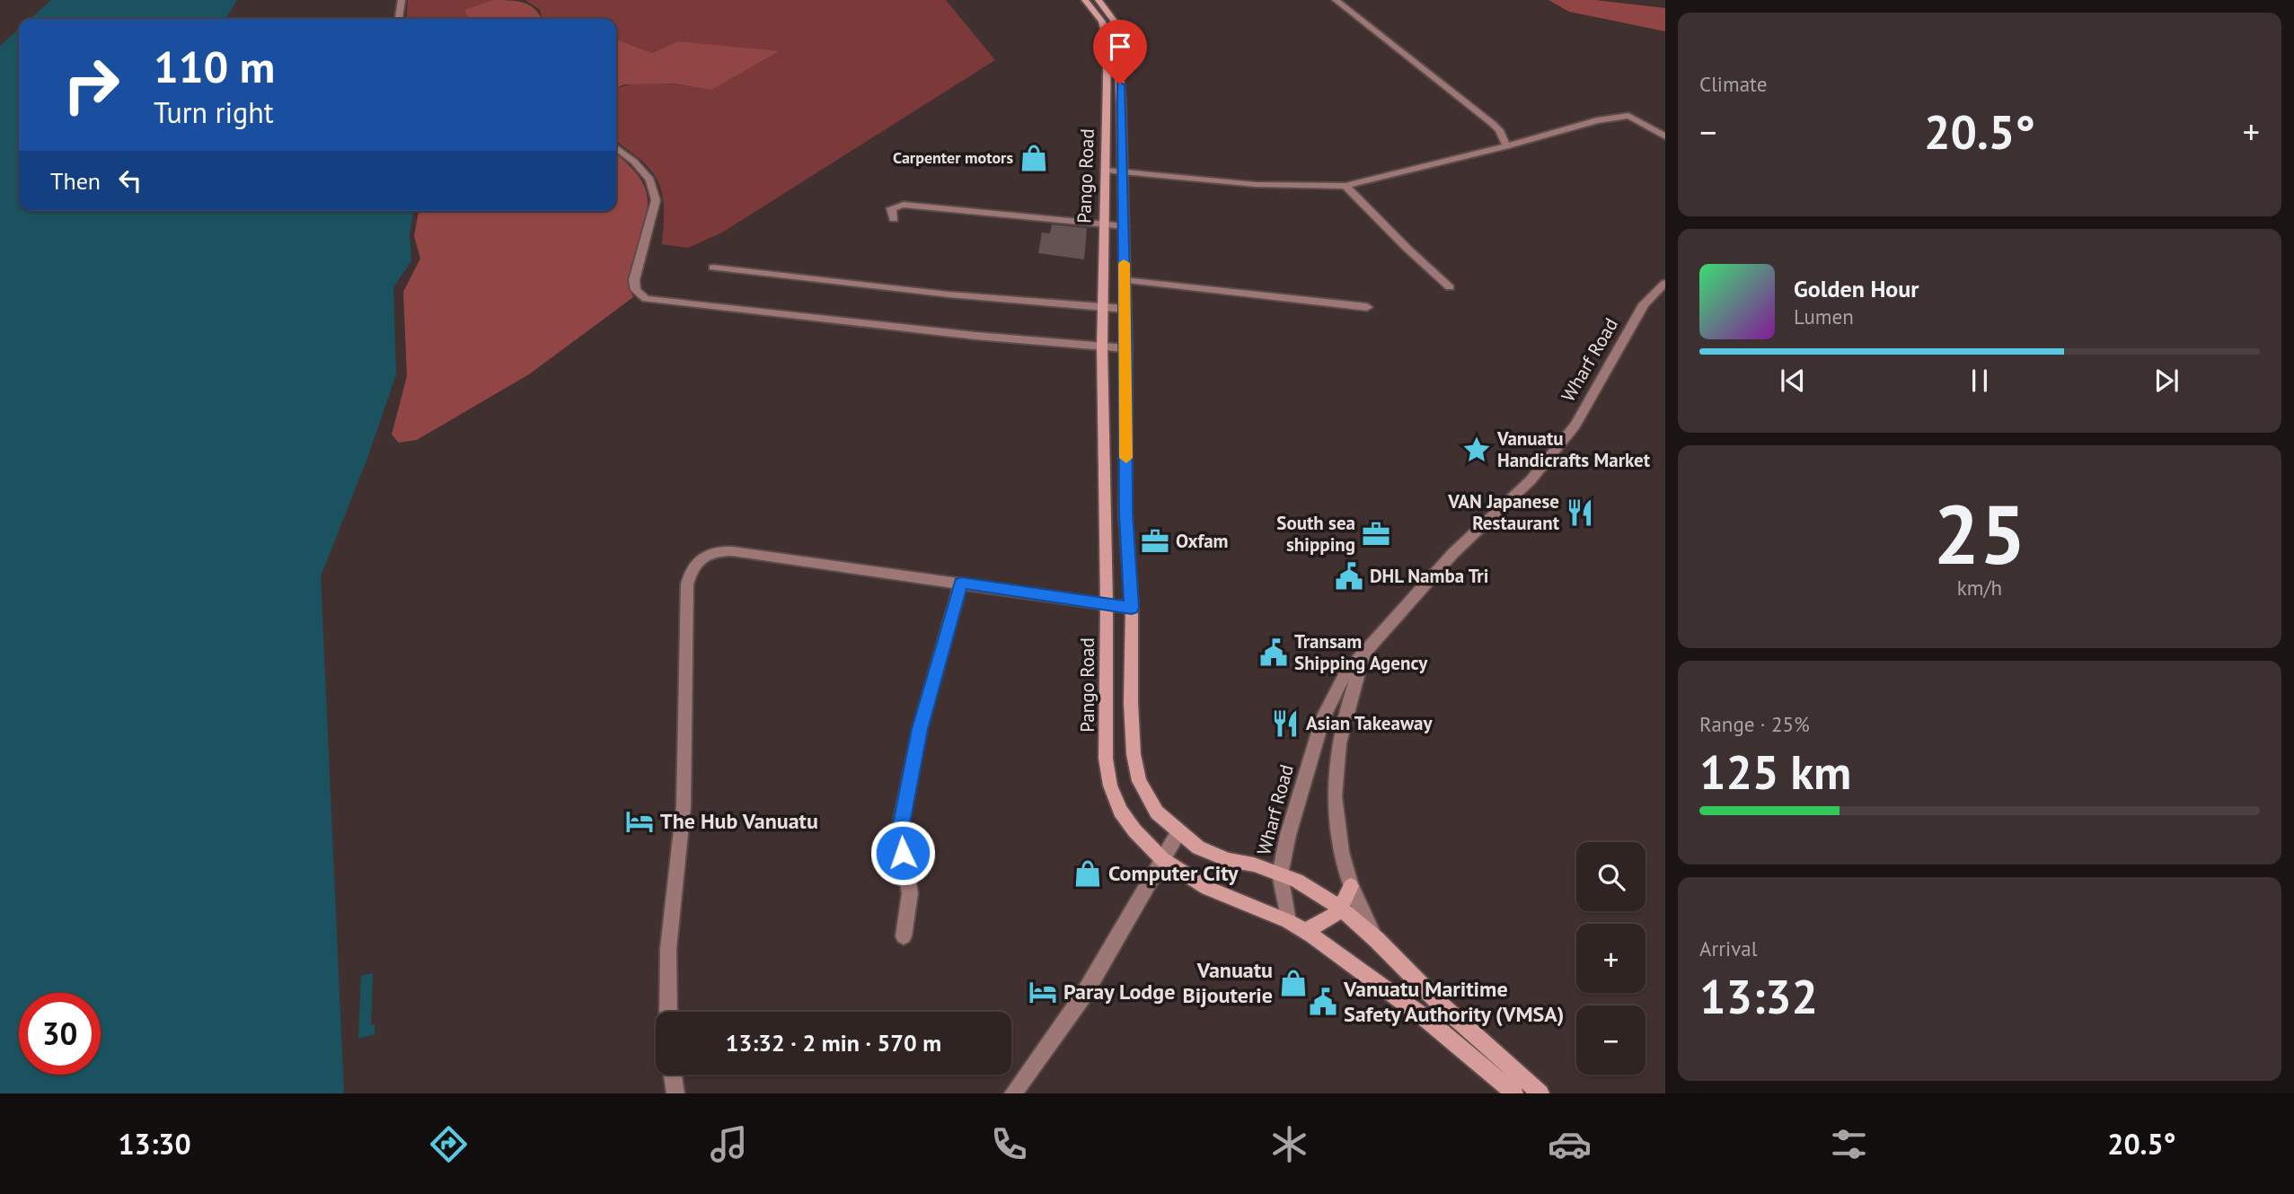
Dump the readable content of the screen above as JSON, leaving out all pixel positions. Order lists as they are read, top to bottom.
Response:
{
  "streets": {
    "street": ["Pango Road", "Wharf Road"]
  },
  "crossings": [
    ["Pango Road", "Wharf Road"]
  ],
  "places": {
    "shop": ["Carpenter motors", "Computer City", "Vanuatu Bijouterie"],
    "place": ["Vanuatu Handicrafts Market"],
    "restaurant": ["VAN Japanese Restaurant", "Asian Takeaway"],
    "office": ["South sea shipping", "Oxfam"],
    "public building": ["DHL Namba Tri", "Transam Shipping Agency", "Vanuatu Maritime Safety Authority (VMSA)"],
    "hotel": ["The Hub Vanuatu", "Paray Lodge"]
  },
  "page": {
    "tile": [
      "Climate",
      ["25", "km/h"],
      ["Range · 25%", "125 km"],
      ["Arrival", "13:32"]
    ],
    "turn": ["110 m", "Turn right"],
    "heat": ["−", "20.5°", "+"],
    "then": "Then",
    "song": ["Golden Hour", "Lumen"],
    "map_buttons": ["+", "−"],
    "limit": "30",
    "trip": "13:32 · 2 min · 570 m",
    "tabs": ["13:30", "20.5°"]
  }
}
